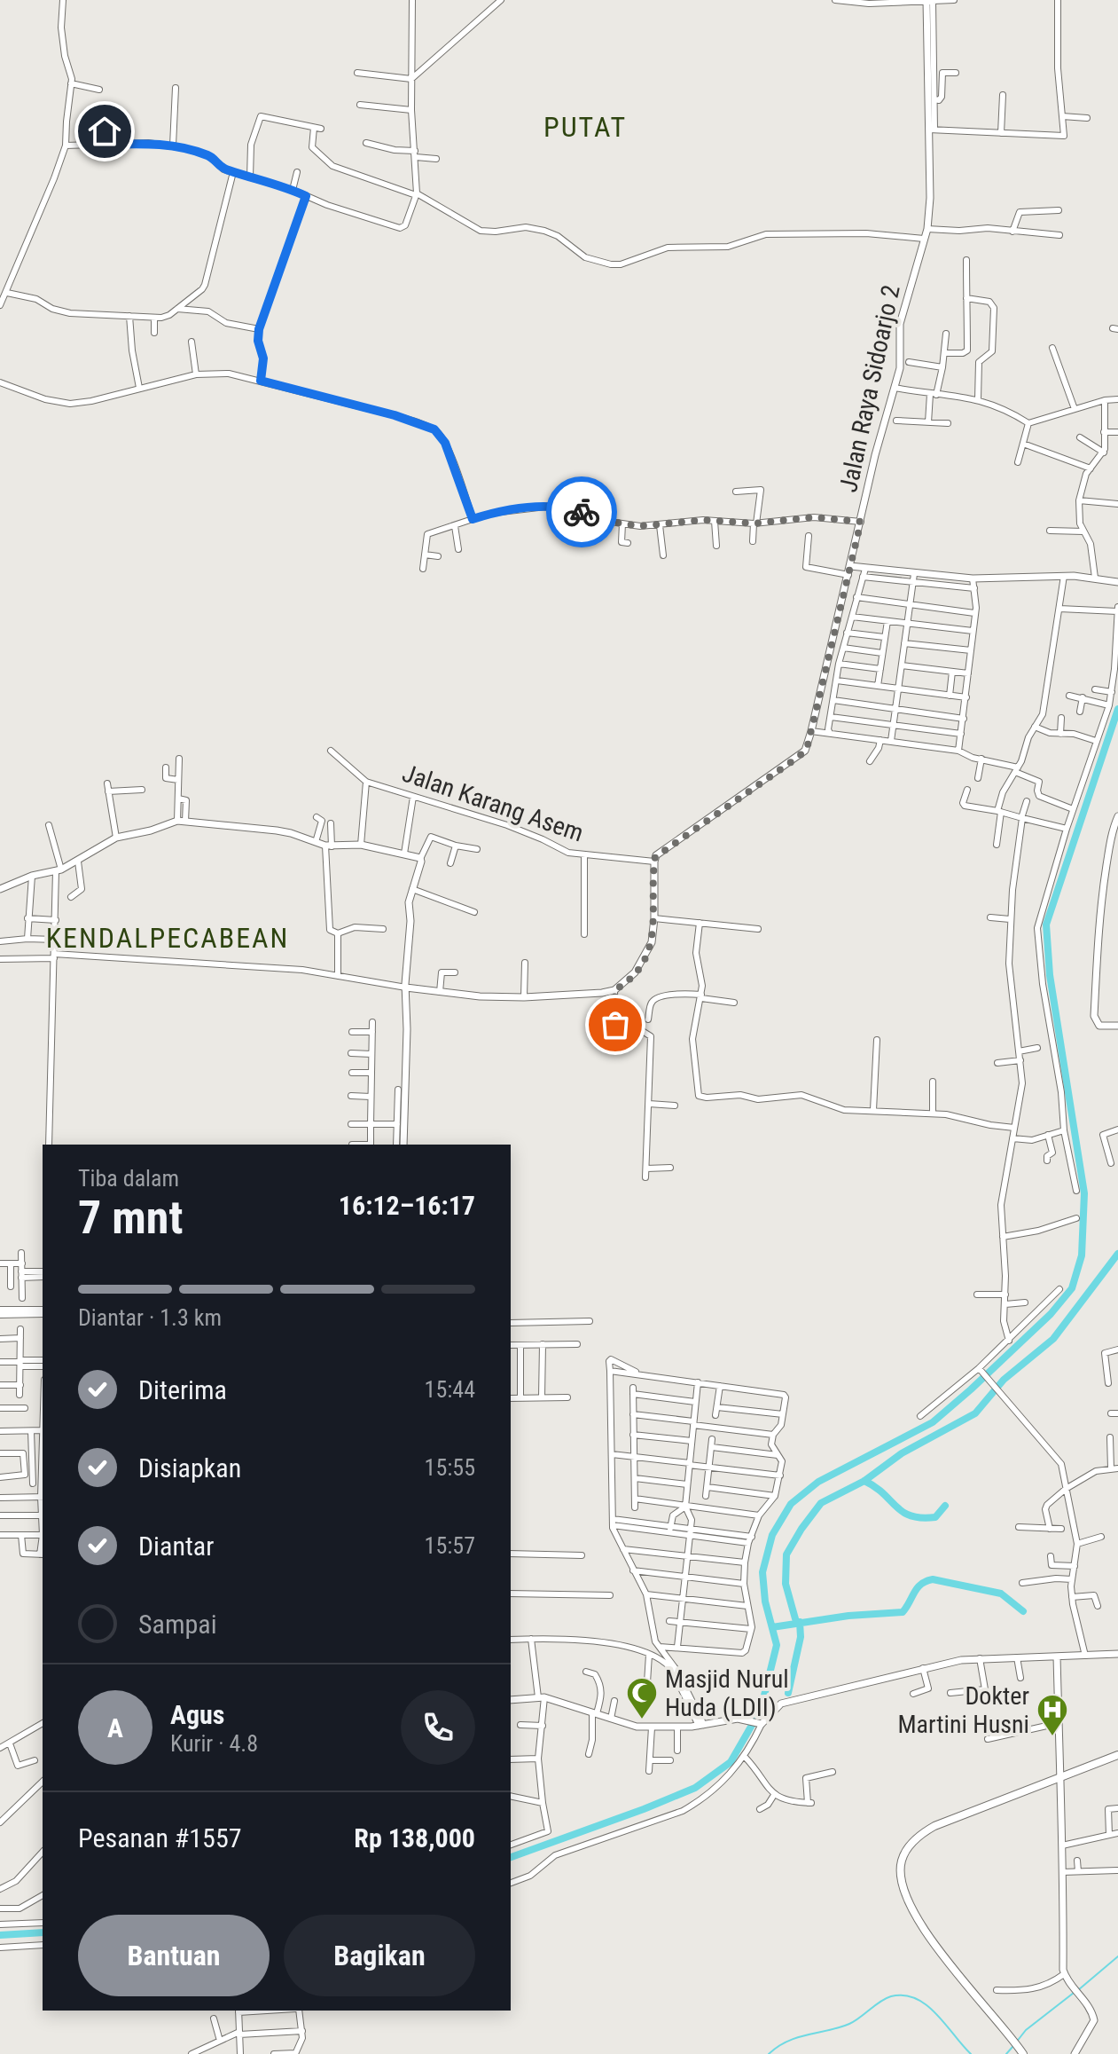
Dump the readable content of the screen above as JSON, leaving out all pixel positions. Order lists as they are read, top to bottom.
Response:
{
  "streets": {
    "street": ["Jalan Raya Sidoarjo 2", "Jalan Karang Asem"]
  },
  "crossings": [
    ["Jalan Raya Sidoarjo 2", "Jalan Karang Asem"]
  ],
  "districts": ["PUTAT", "KENDALPECABEAN"],
  "places": {
    "mosque": ["Masjid Nurul Huda (LDII)"],
    "hospital": ["Dokter Martini Husni"]
  },
  "page": {
    "heading": ["7 mnt", "Tiba dalam", "16:12–16:17"],
    "panel": [
      "Agus",
      "Kurir · 4.8",
      "Pesanan #1557",
      "Rp 138,000"
    ],
    "bar": "Diantar · 1.3 km",
    "list": [
      ["Diterima", "15:44"],
      ["Disiapkan", "15:55"],
      ["Diantar", "15:57"],
      "Sampai"
    ],
    "round": "A",
    "buttons": ["Bantuan", "Bagikan"]
  }
}
